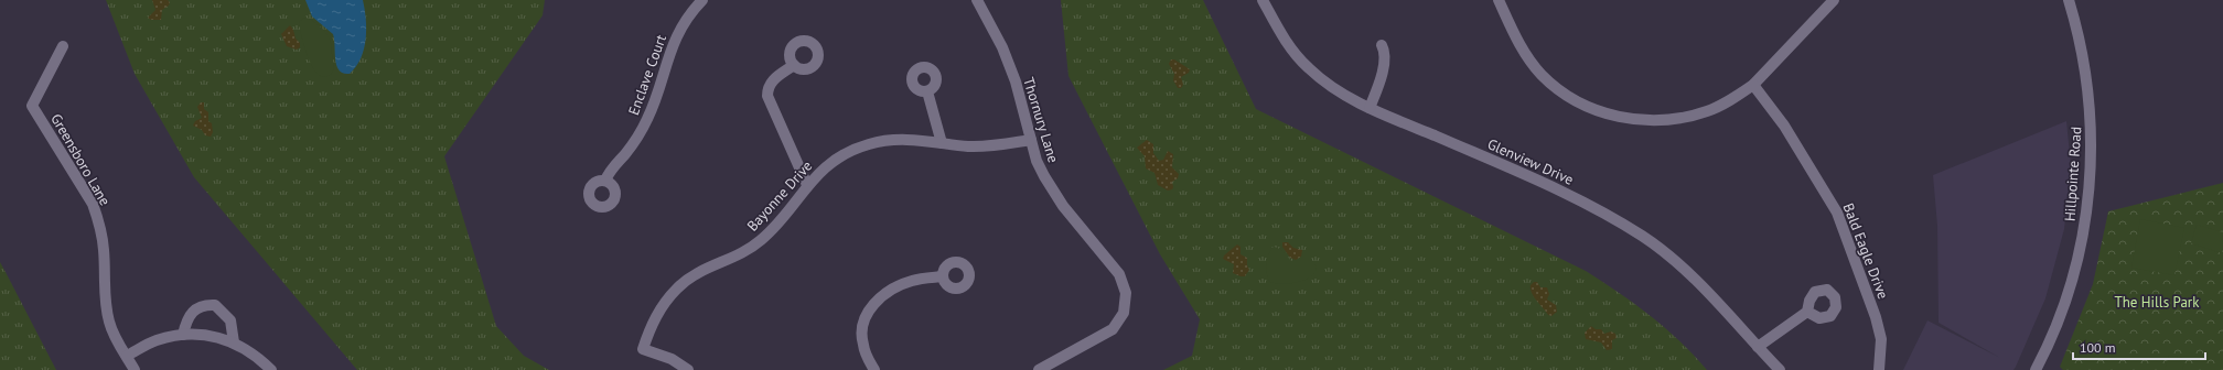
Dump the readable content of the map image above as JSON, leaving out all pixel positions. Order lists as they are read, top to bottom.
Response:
{
  "streets": {
    "street": [
      "Enclave Court",
      "Thornury Lane",
      "Greensboro Lane",
      "Glenview Drive",
      "Hillpointe Road",
      "Bayonne Drive",
      "Bald Eagle Drive"
    ]
  },
  "crossings": [
    ["Thornury Lane", "Bayonne Drive"]
  ],
  "parks": ["The Hills Park"],
  "scale_bar": "100 m"
}
